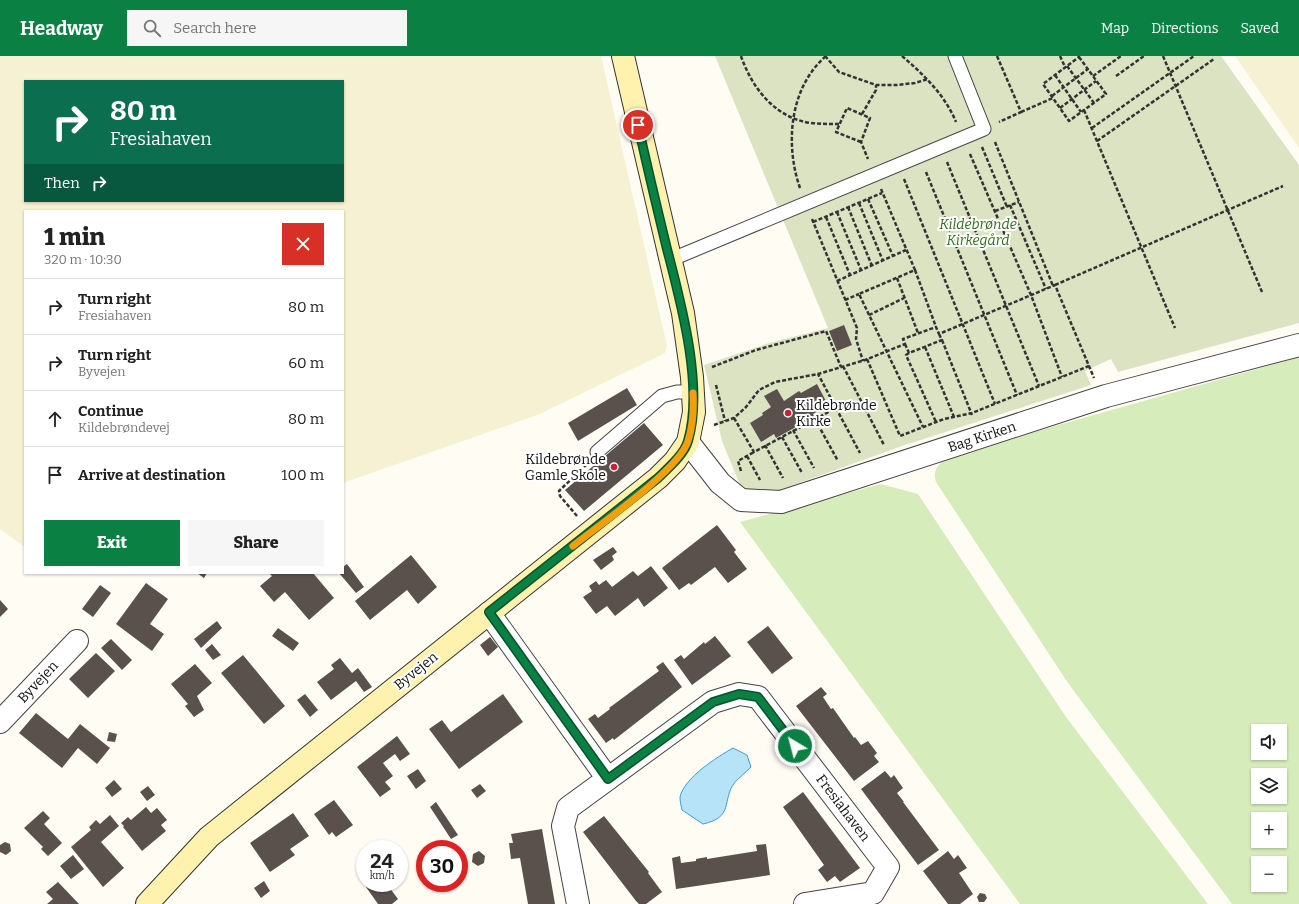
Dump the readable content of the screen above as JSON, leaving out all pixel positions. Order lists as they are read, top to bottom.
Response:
{
  "streets": {
    "street": ["Bag Kirken", "Byvejen", "Fresiahaven"]
  },
  "crossings": [
    ["Bag Kirken", "Byvejen"]
  ],
  "parks": ["Kildebrønde Kirkegård"],
  "places": ["Kildebrønde Kirke", "Kildebrønde Gamle Skole"],
  "page": {
    "header": "Headway",
    "search": "Search here",
    "nav": ["Map", "Directions", "Saved"],
    "turn": ["80 m", "Fresiahaven"],
    "then": "Then",
    "heading": ["1 min", "320 m · 10:30"],
    "list": [
      {
        "name": "Turn right",
        "note": "Fresiahaven",
        "value": "80 m"
      },
      {
        "name": "Turn right",
        "note": "Byvejen",
        "value": "60 m"
      },
      {
        "name": "Continue",
        "note": "Kildebrøndevej",
        "value": "80 m"
      },
      {
        "name": "Arrive at destination",
        "value": "100 m"
      }
    ],
    "buttons": ["Exit", "Share"],
    "map_buttons": ["+", "−"],
    "speed": "24 km/h",
    "limit": "30"
  }
}
